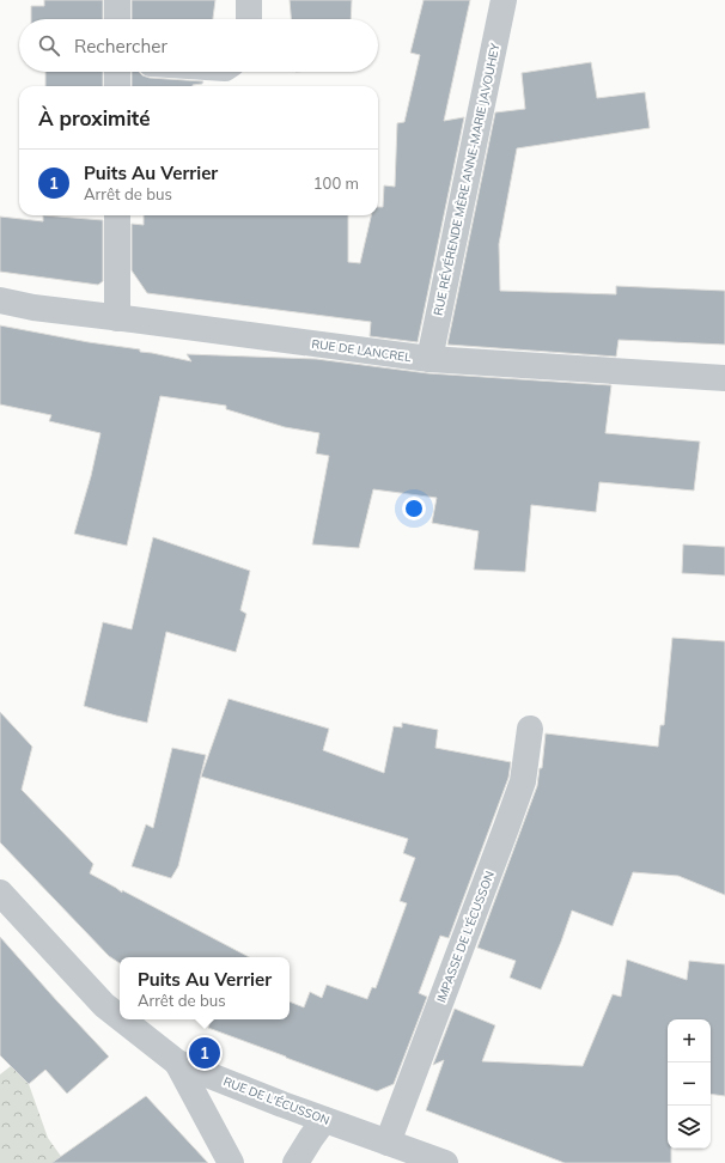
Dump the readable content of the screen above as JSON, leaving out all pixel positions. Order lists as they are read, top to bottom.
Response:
{
  "streets": {
    "street": [
      "RUE RÉVÉRENDE MÈRE ANNE-MARIE JAVOUHEY",
      "RUE DE LANCREL",
      "IMPASSE DE L'ÉCUSSON",
      "RUE DE L'ÉCUSSON"
    ]
  },
  "crossings": [
    ["RUE RÉVÉRENDE MÈRE ANNE-MARIE JAVOUHEY", "RUE DE LANCREL"],
    ["IMPASSE DE L'ÉCUSSON", "RUE DE L'ÉCUSSON"]
  ],
  "page": {
    "search": "Rechercher",
    "heading": "À proximité",
    "list": [
      {
        "mark": "1",
        "name": "Puits Au Verrier",
        "note": "Arrêt de bus",
        "value": "100 m"
      }
    ],
    "popup": ["Puits Au Verrier", "Arrêt de bus"],
    "map_buttons": ["+", "−"],
    "pins": "1"
  }
}
